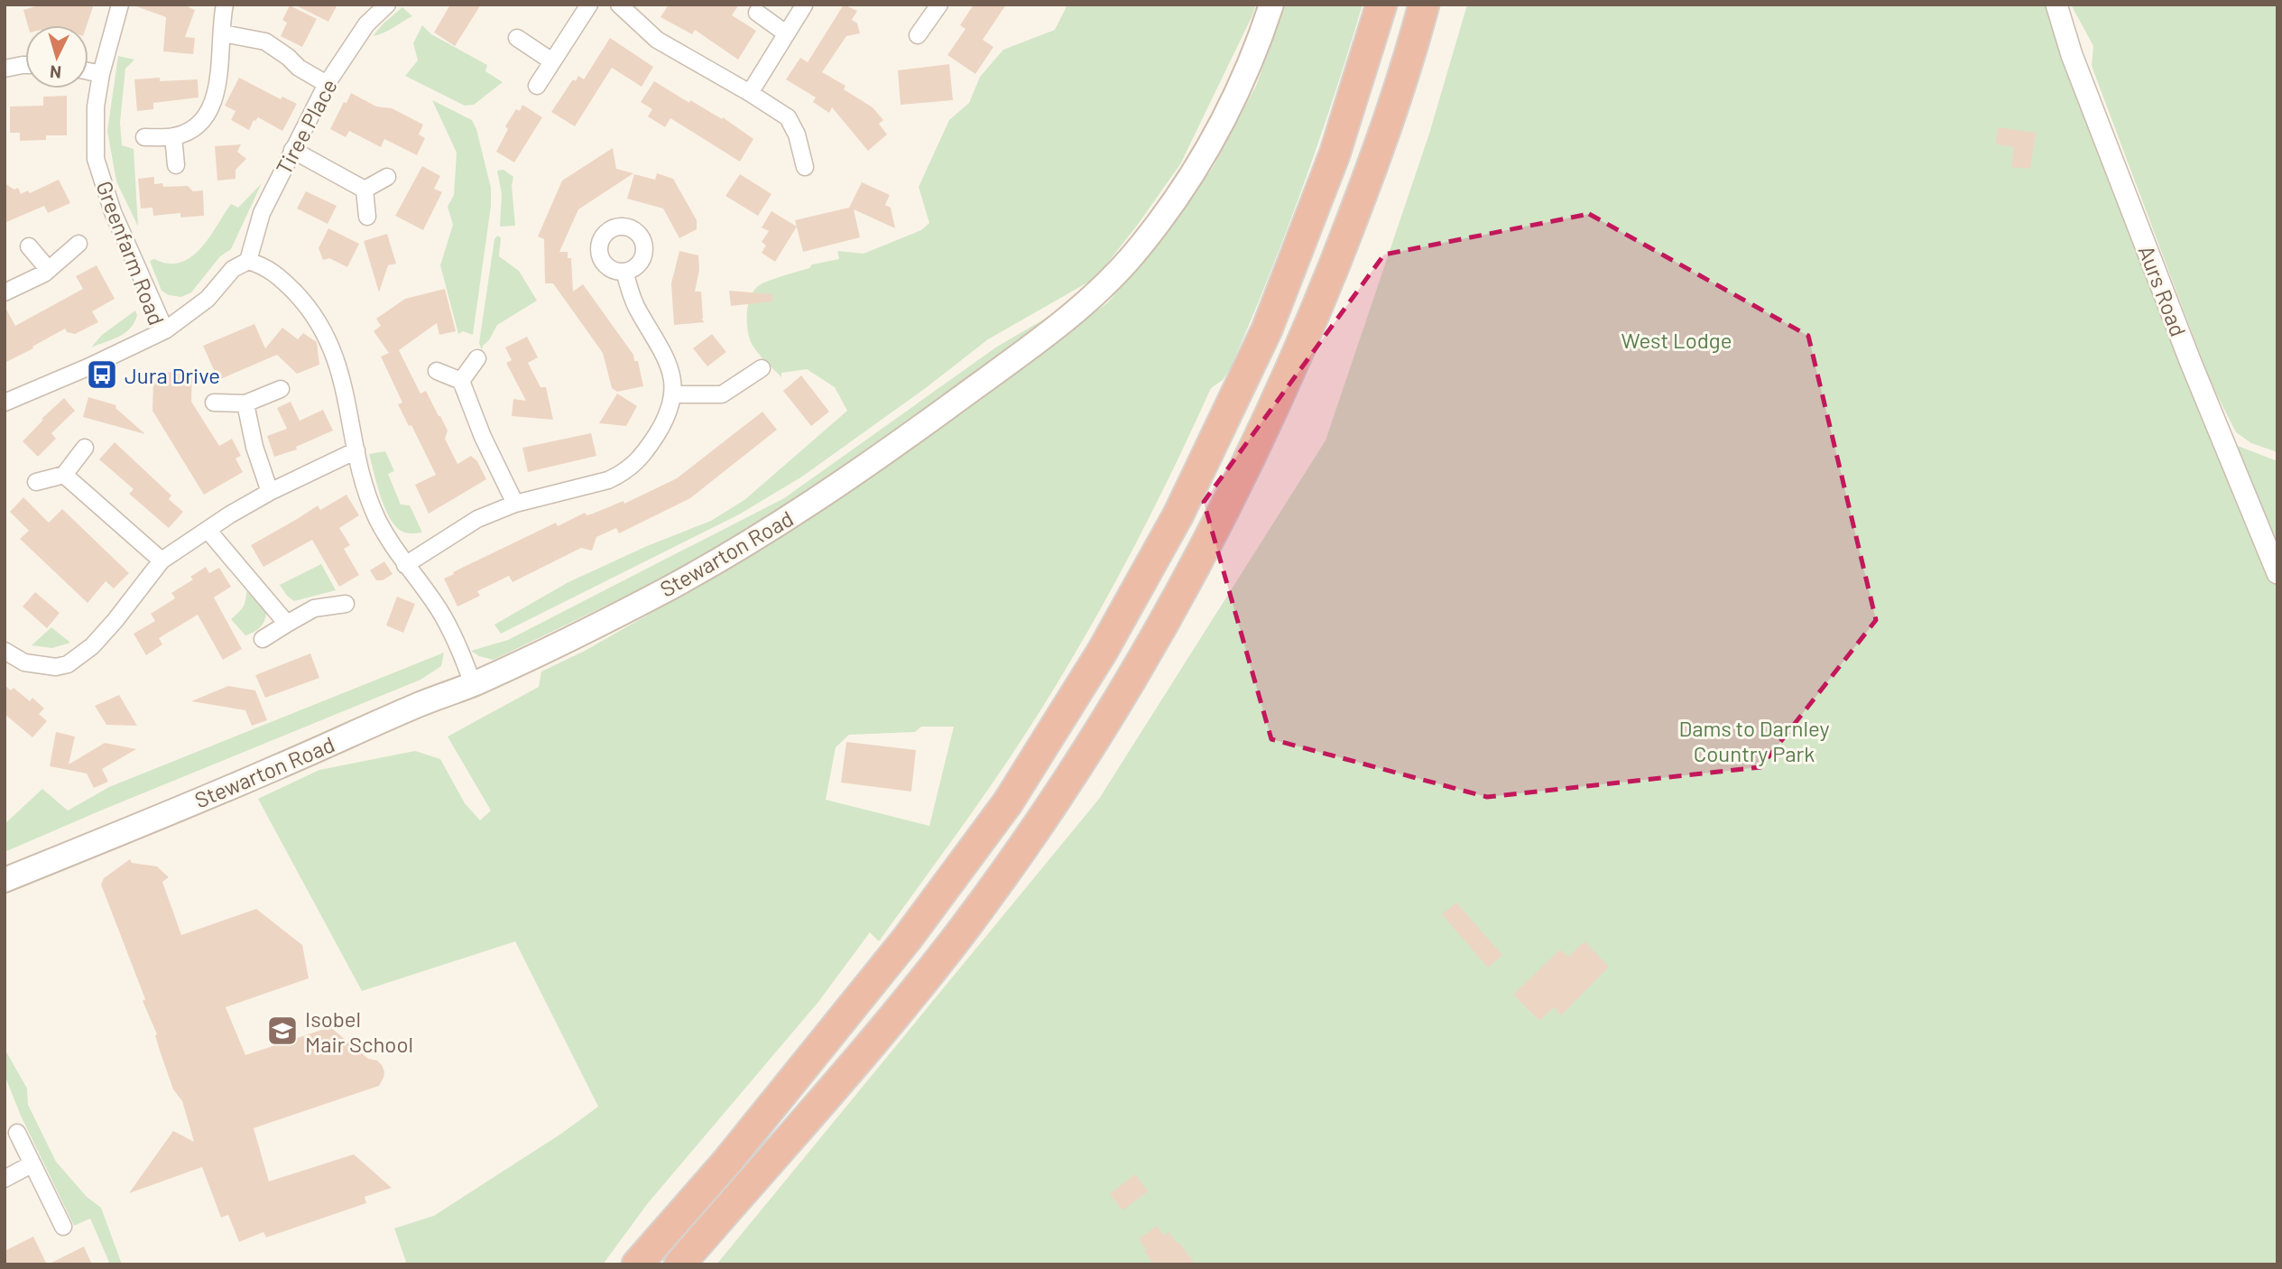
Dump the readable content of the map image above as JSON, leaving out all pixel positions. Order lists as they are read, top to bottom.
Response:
{
  "streets": {
    "main road": ["Stewarton Road"],
    "street": ["Tiree Place", "Greenfarm Road", "Aurs Road"]
  },
  "parks": ["West Lodge", "Dams to Darnley Country Park"],
  "places": {
    "bus stop": ["Jura Drive"],
    "school or university": ["Isobel Mair School"]
  },
  "north": "bottom"
}
